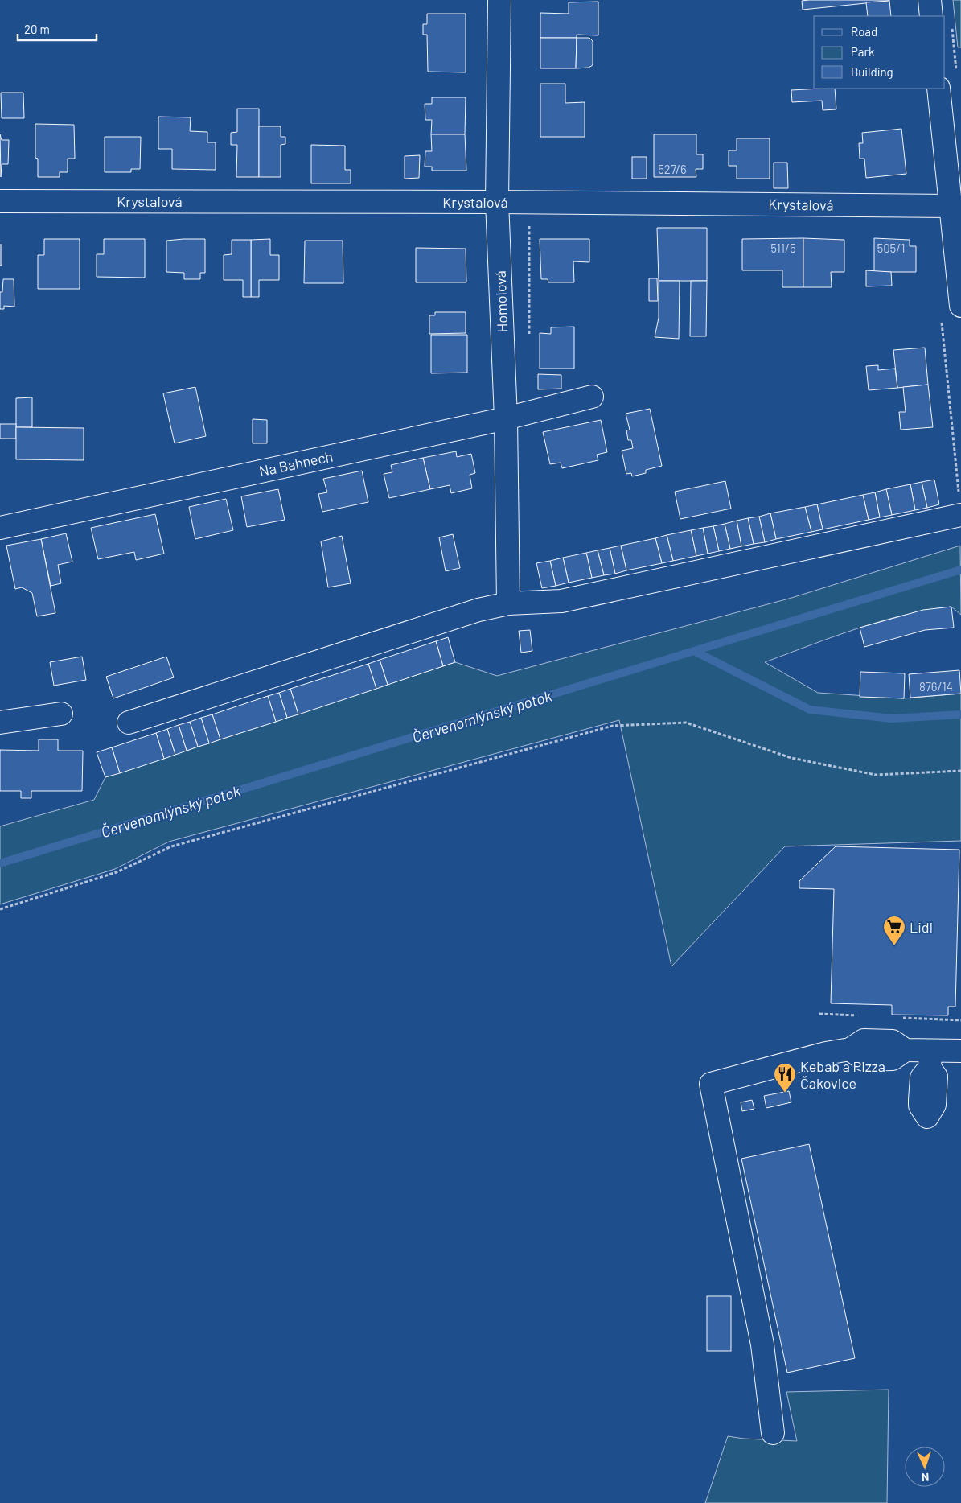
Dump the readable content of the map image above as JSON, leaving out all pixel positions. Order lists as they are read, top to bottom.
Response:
{
  "streets": {
    "street": ["Krystalová", "Homolová", "Na Bahnech"]
  },
  "crossings": [
    ["Krystalová", "Homolová"],
    ["Homolová", "Na Bahnech"]
  ],
  "water": ["Červenomlýnský potok"],
  "places": {
    "supermarket": ["Lidl"],
    "restaurant": ["Kebab a Pizza Čakovice"]
  },
  "house_numbers": [
    "527/6",
    "511/5",
    "505/1",
    "876/14"
  ],
  "legend": ["Road", "Park", "Building"],
  "scale_bar": "20 m",
  "north": "bottom"
}
